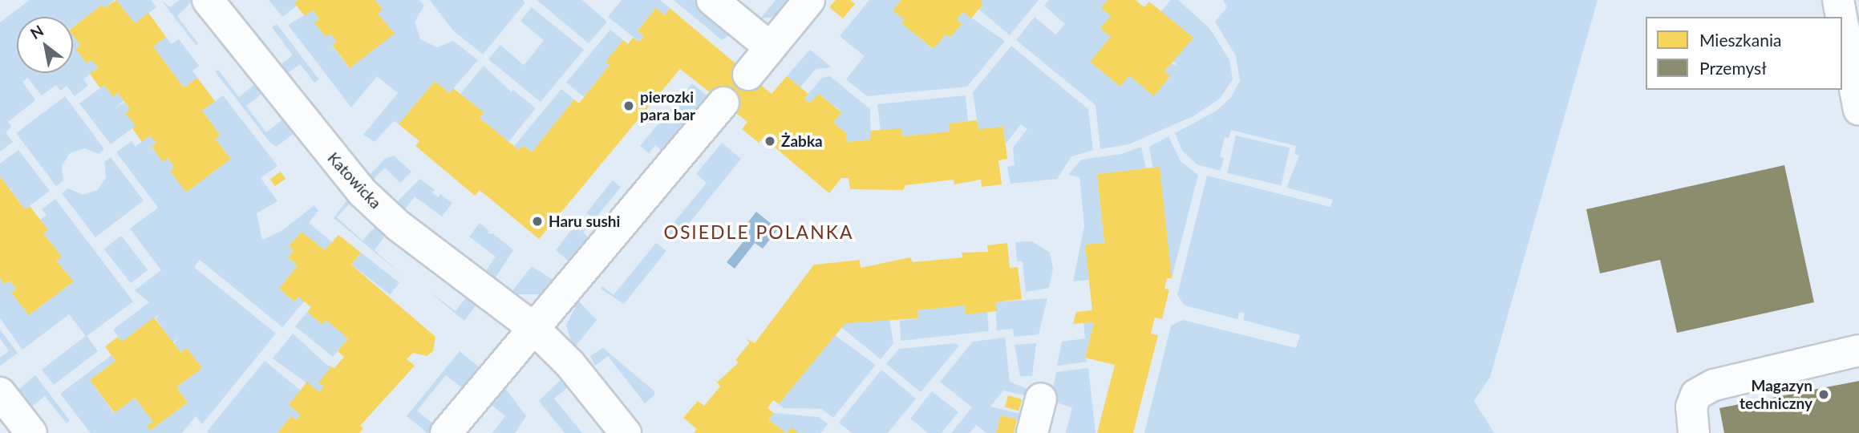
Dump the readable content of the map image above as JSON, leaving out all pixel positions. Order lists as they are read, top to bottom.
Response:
{
  "streets": {
    "street": ["Katowicka"]
  },
  "districts": ["OSIEDLE POLANKA"],
  "places": [
    "pierozki para bar",
    "Żabka",
    "Haru sushi",
    "Magazyn techniczny"
  ],
  "legend": ["Mieszkania", "Przemysł"],
  "north": "top left"
}
